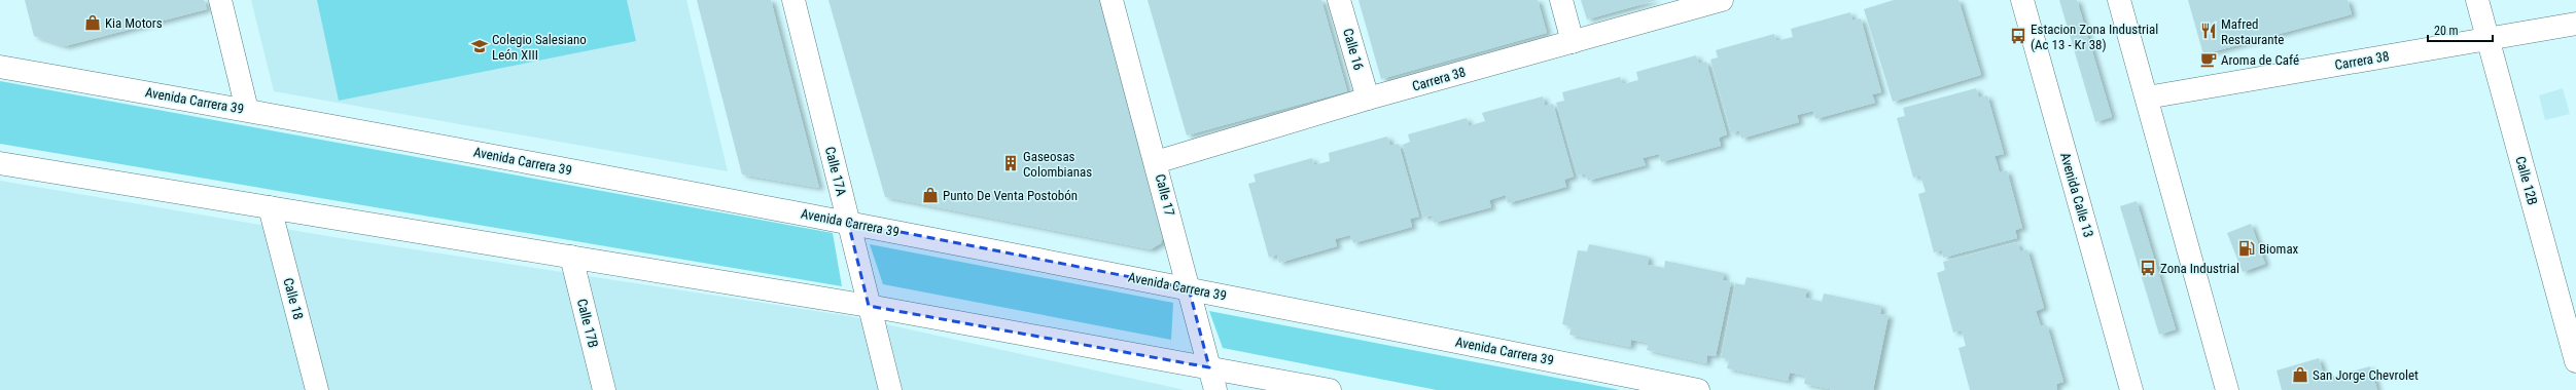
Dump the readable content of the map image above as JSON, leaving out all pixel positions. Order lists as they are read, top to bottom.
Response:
{
  "streets": {
    "street": [
      "Calle 16",
      "Carrera 38",
      "Avenida Carrera 39",
      "Calle 17A",
      "Calle 12B",
      "Calle 17",
      "Avenida Calle 13",
      "Calle 18",
      "Calle 17B"
    ]
  },
  "crossings": [
    ["Calle 16", "Carrera 38"],
    ["Carrera 38", "Calle 12B"],
    ["Carrera 38", "Calle 17"],
    ["Avenida Carrera 39", "Calle 17A"],
    ["Avenida Carrera 39", "Calle 17"]
  ],
  "places": {
    "shop": ["Kia Motors", "Punto De Venta Postobón", "San Jorge Chevrolet"],
    "restaurant": ["Mafred Restaurante"],
    "bus stop": ["Estacion Zona Industrial (Ac 13 - Kr 38)", "Zona Industrial"],
    "school or university": ["Colegio Salesiano León XIII"],
    "cafe": ["Aroma de Café"],
    "building": ["Gaseosas Colombianas"],
    "fuel station": ["Biomax"]
  },
  "scale_bar": "20 m"
}
